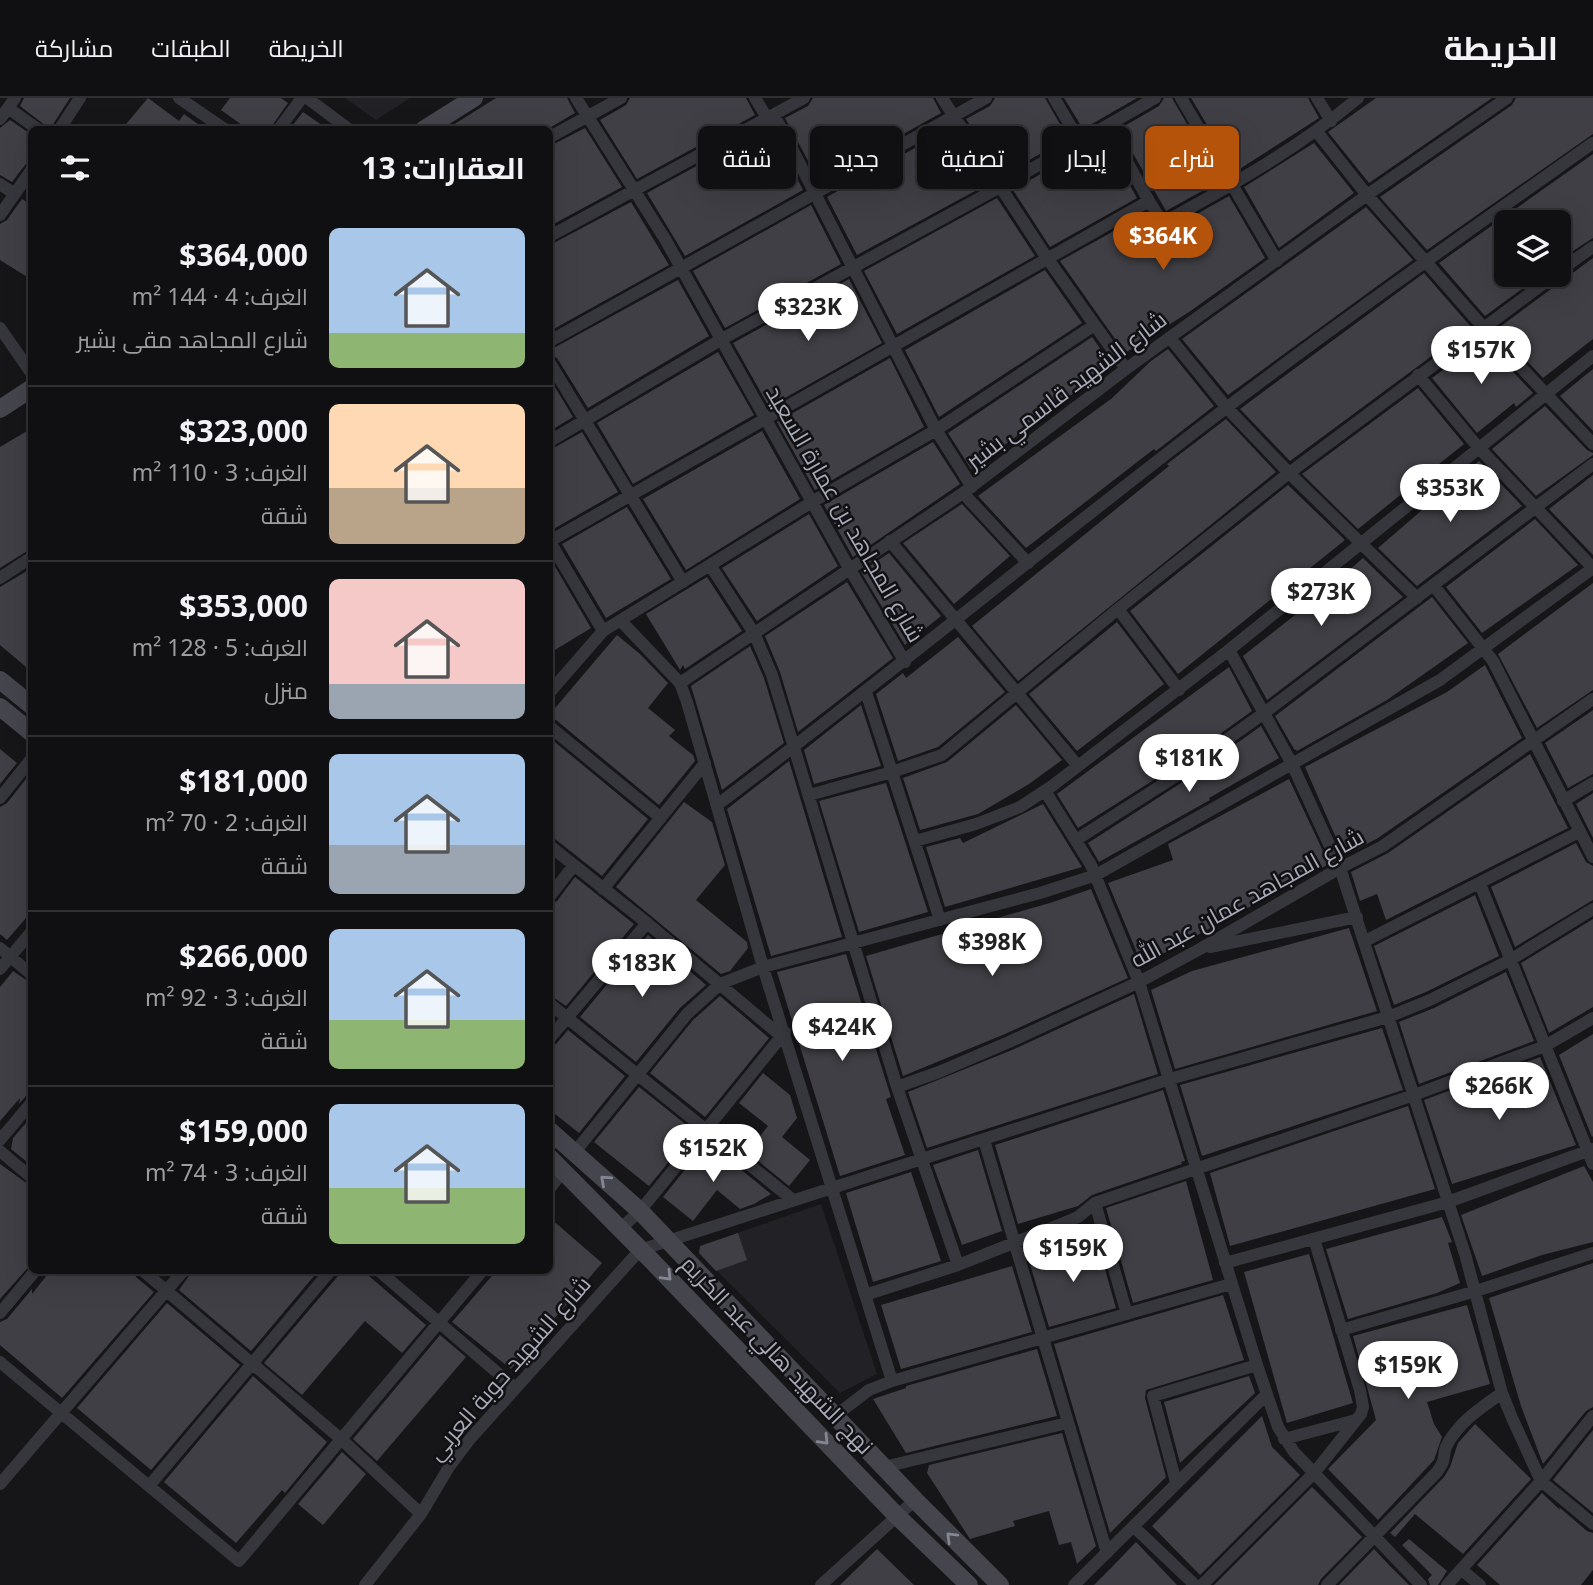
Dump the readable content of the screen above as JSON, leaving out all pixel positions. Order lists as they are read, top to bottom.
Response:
{
  "streets": {
    "main road": ["نهج الشهيد هالي عبد الكريم"],
    "street": [
      "شارع الشهيد قاسمي بشير",
      "شارع المجاهد بن عمارة السعيد",
      "شارع المجاهد عمان عبد الله",
      "شارع الشهيد حوبة العربي"
    ]
  },
  "crossings": [
    ["شارع الشهيد قاسمي بشير", "شارع المجاهد بن عمارة السعيد"],
    ["نهج الشهيد هالي عبد الكريم", "شارع الشهيد حوبة العربي"]
  ],
  "page": {
    "header": "الخريطة",
    "nav": ["الخريطة", "الطبقات", "مشاركة"],
    "chip": [
      "شراء",
      "إيجار",
      "تصفية",
      "جديد",
      "شقة"
    ],
    "heading": "العقارات: 13",
    "list": [
      {
        "name": "$364,000",
        "note": "الغرف: 4 · 144 m² · شارع المجاهد مقى بشير"
      },
      {
        "name": "$323,000",
        "note": "الغرف: 3 · 110 m² · شقة"
      },
      {
        "name": "$353,000",
        "note": "الغرف: 5 · 128 m² · منزل"
      },
      {
        "name": "$181,000",
        "note": "الغرف: 2 · 70 m² · شقة"
      },
      {
        "name": "$266,000",
        "note": "الغرف: 3 · 92 m² · شقة"
      },
      {
        "name": "$159,000",
        "note": "الغرف: 3 · 74 m² · شقة"
      }
    ],
    "price": [
      "$364K",
      "$323K",
      "$157K",
      "$353K",
      "$273K",
      "$181K",
      "$398K",
      "$183K",
      "$424K",
      "$266K",
      "$152K",
      "$159K",
      "$159K"
    ]
  }
}
